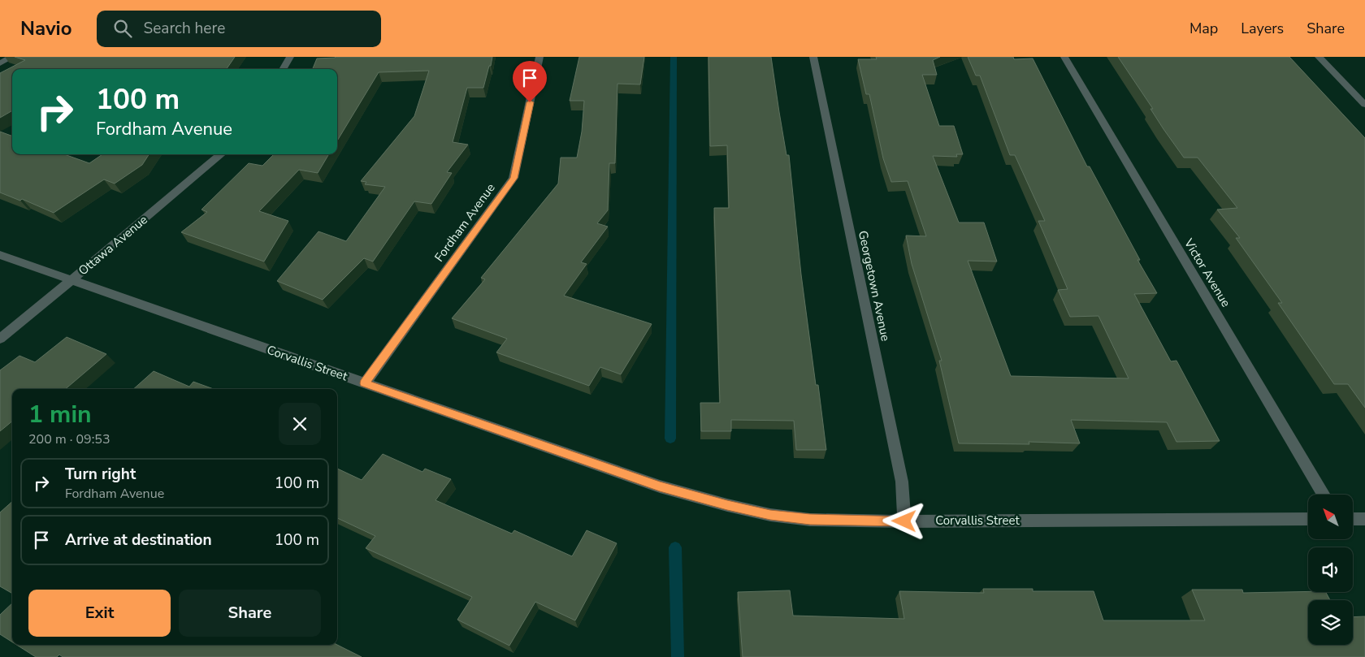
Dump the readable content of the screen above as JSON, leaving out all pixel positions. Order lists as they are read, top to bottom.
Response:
{
  "streets": {
    "street": [
      "Fordham Avenue",
      "Ottawa Avenue",
      "Victor Avenue",
      "Georgetown Avenue",
      "Corvallis Street"
    ]
  },
  "crossings": [
    ["Fordham Avenue", "Corvallis Street"],
    ["Ottawa Avenue", "Corvallis Street"],
    ["Georgetown Avenue", "Corvallis Street"]
  ],
  "north": "top left",
  "page": {
    "header": "Navio",
    "search": "Search here",
    "nav": ["Map", "Layers", "Share"],
    "turn": ["100 m", "Fordham Avenue"],
    "heading": ["1 min", "200 m · 09:53"],
    "list": [
      {
        "name": "Turn right",
        "note": "Fordham Avenue",
        "value": "100 m"
      },
      {
        "name": "Arrive at destination",
        "value": "100 m"
      }
    ],
    "buttons": ["Exit", "Share"]
  }
}
